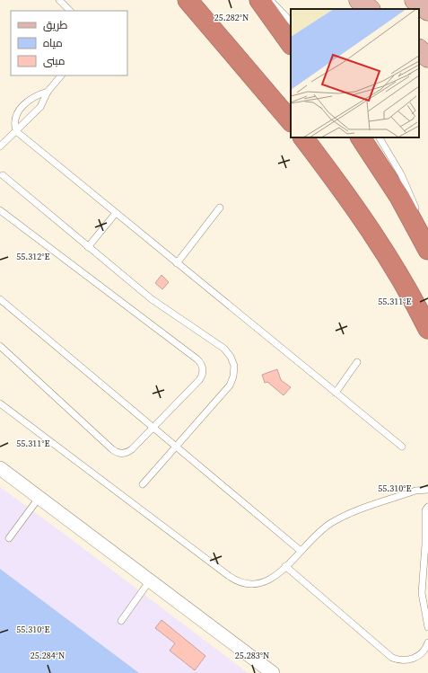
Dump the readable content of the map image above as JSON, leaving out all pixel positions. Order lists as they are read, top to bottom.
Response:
{
  "legend": ["طريق", "مياه", "مبنى"],
  "coordinates": [
    "25.282°N",
    "55.312°E",
    "55.311°E",
    "55.310°E",
    "25.284°N",
    "25.283°N"
  ]
}
